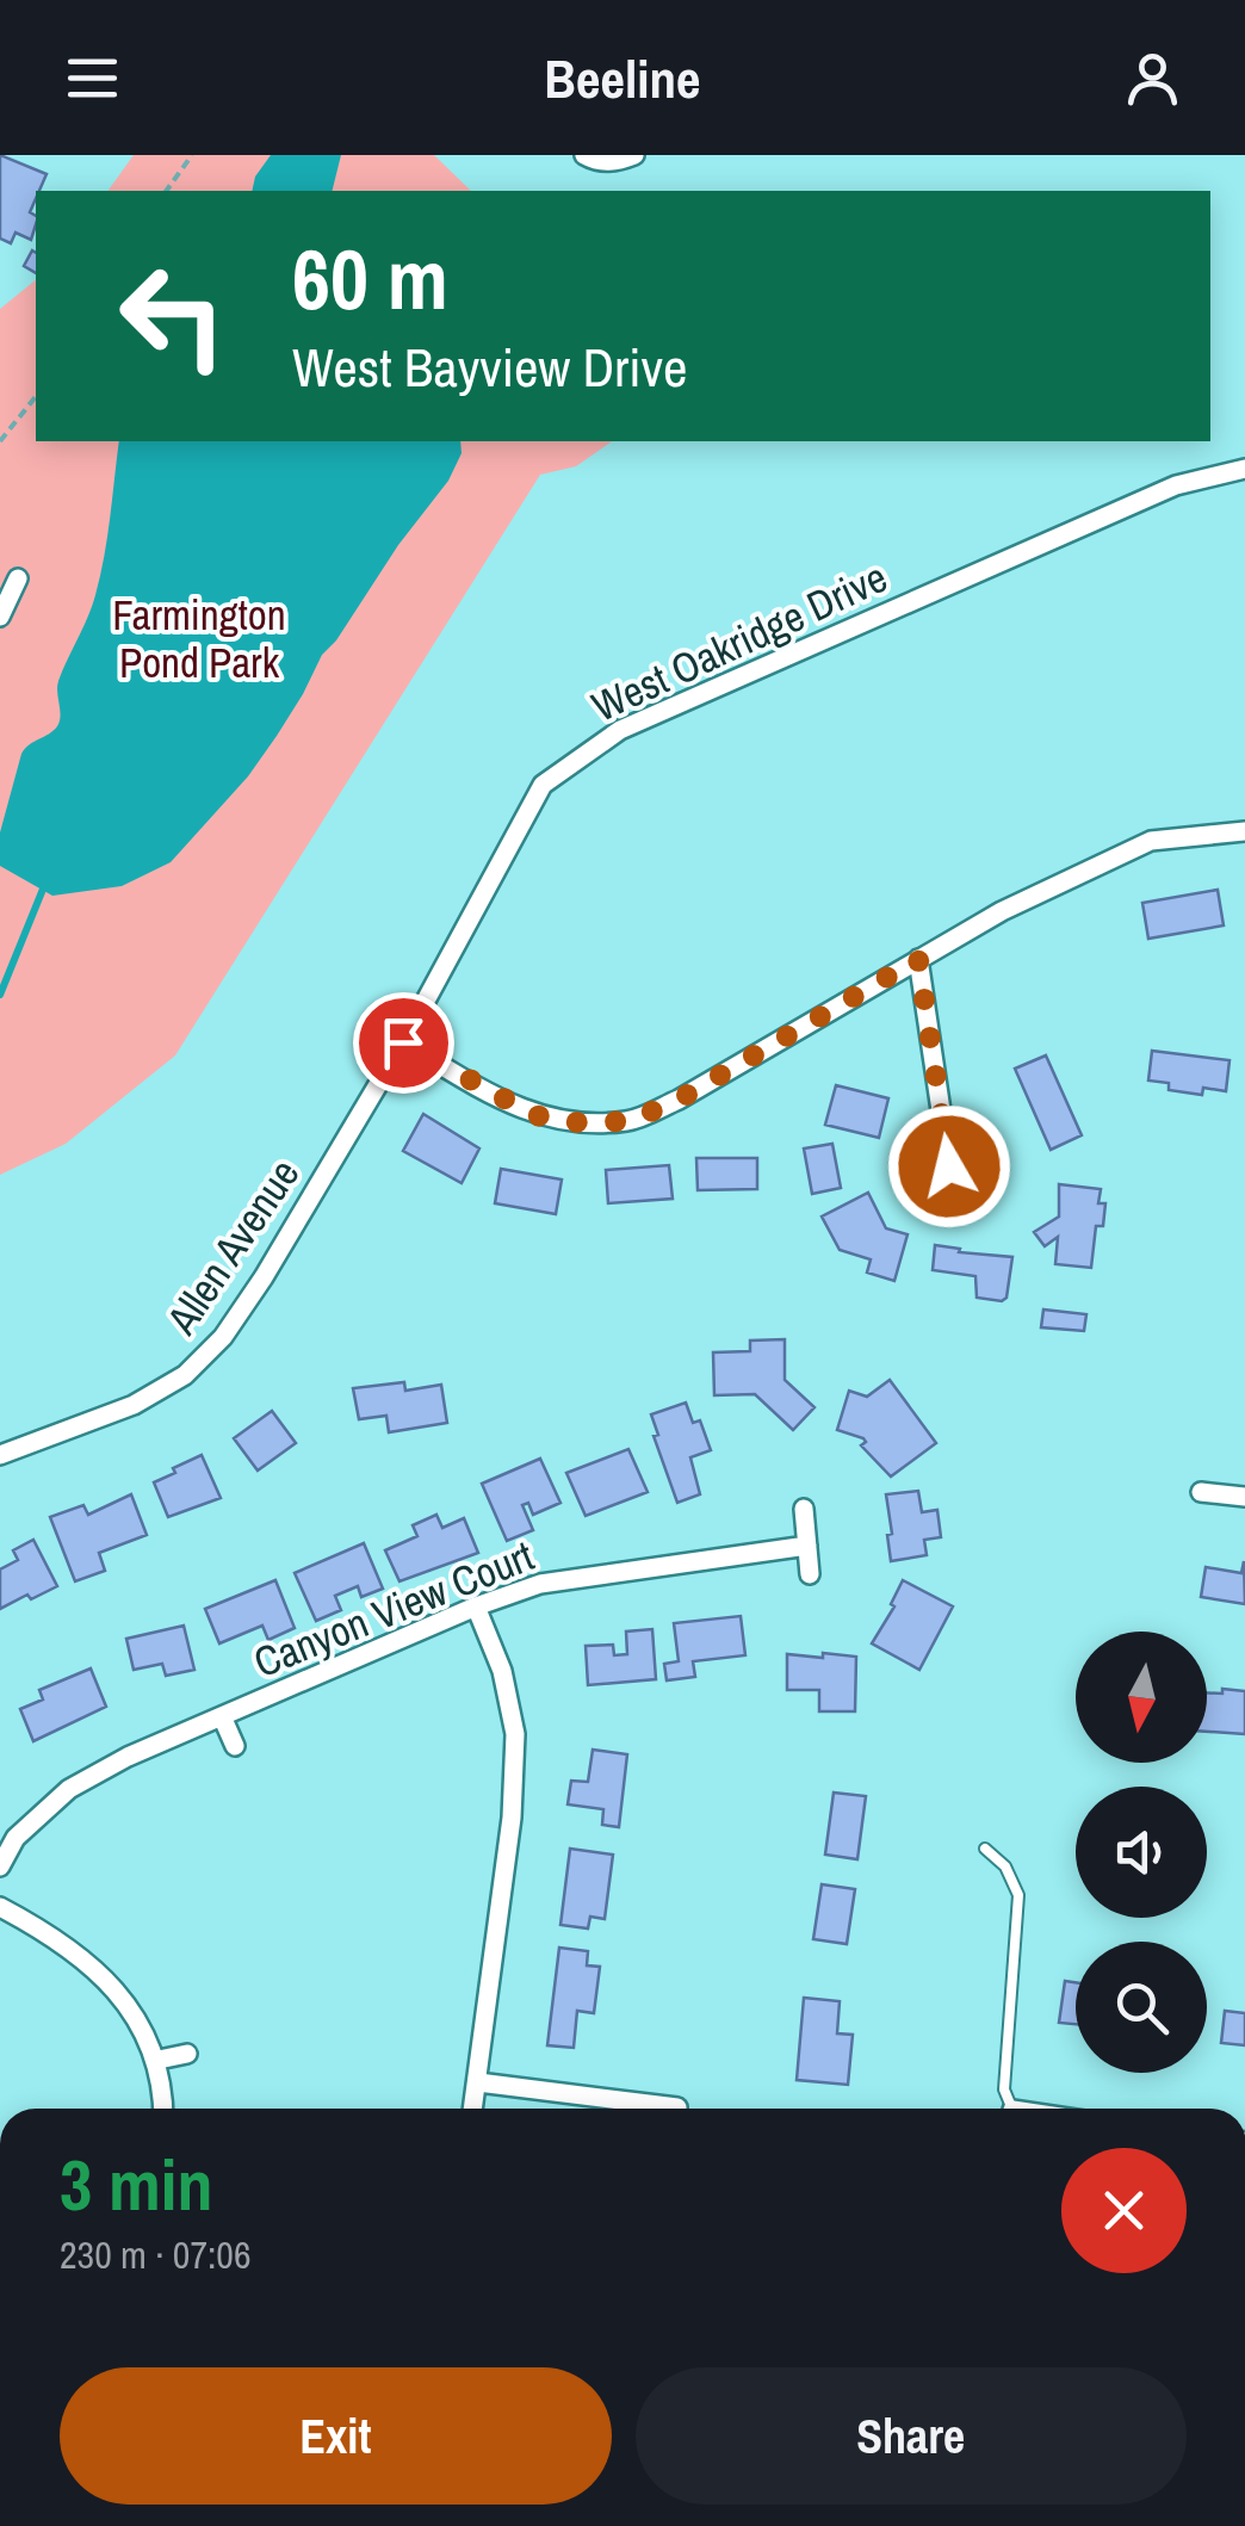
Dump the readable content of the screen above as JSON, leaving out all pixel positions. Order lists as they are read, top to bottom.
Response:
{
  "streets": {
    "street": ["West Oakridge Drive", "Allen Avenue", "Canyon View Court"]
  },
  "crossings": [
    ["West Oakridge Drive", "Allen Avenue"]
  ],
  "parks": ["Farmington Pond Park"],
  "north": "bottom",
  "page": {
    "header": "Beeline",
    "turn": ["60 m", "West Bayview Drive"],
    "heading": ["3 min", "230 m · 07:06"],
    "buttons": ["Exit", "Share"]
  }
}
